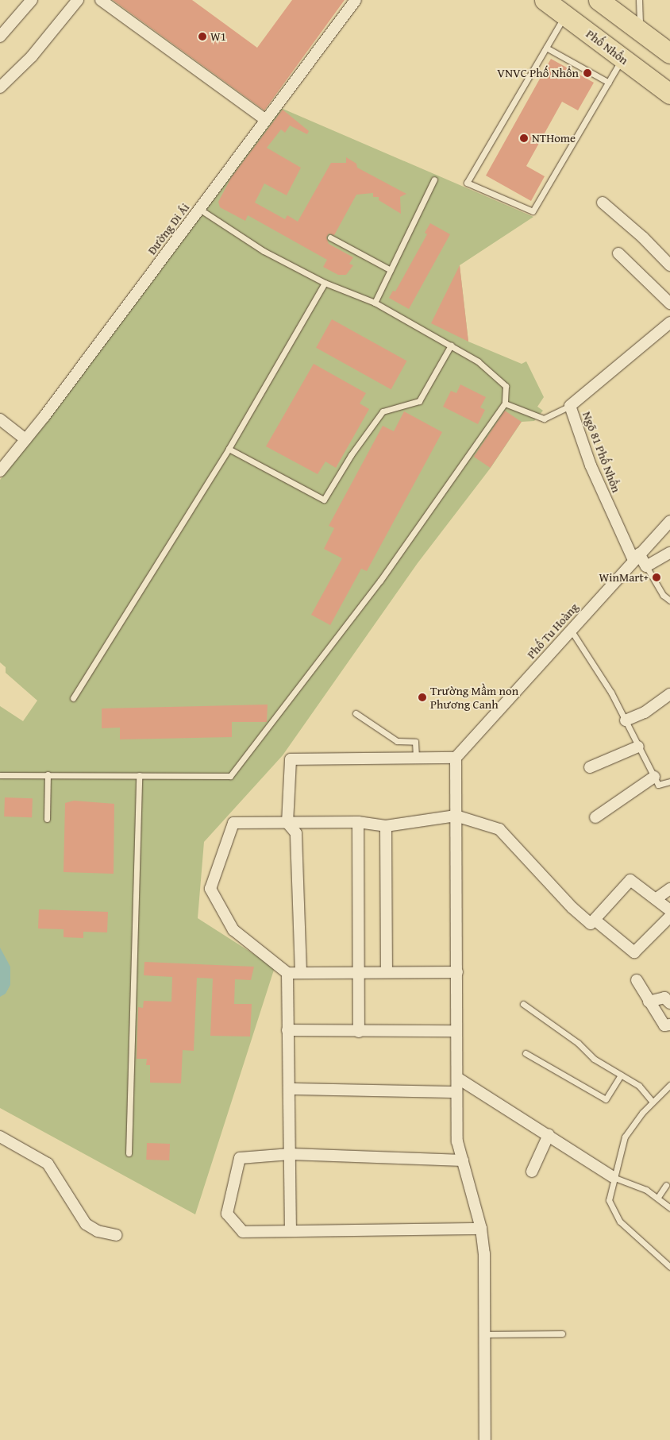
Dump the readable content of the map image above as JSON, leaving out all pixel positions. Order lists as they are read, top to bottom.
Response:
{
  "streets": {
    "highway": ["Phố Nhổn"],
    "street": ["Đường Di Ái", "Ngõ 81 Phố Nhổn", "Phố Tu Hoàng"]
  },
  "crossings": [
    ["Ngõ 81 Phố Nhổn", "Phố Tu Hoàng"]
  ],
  "places": [
    "W1",
    "VNVC Phố Nhổn",
    "NTHome",
    "WinMart+",
    "Trường Mầm non Phương Canh"
  ]
}
